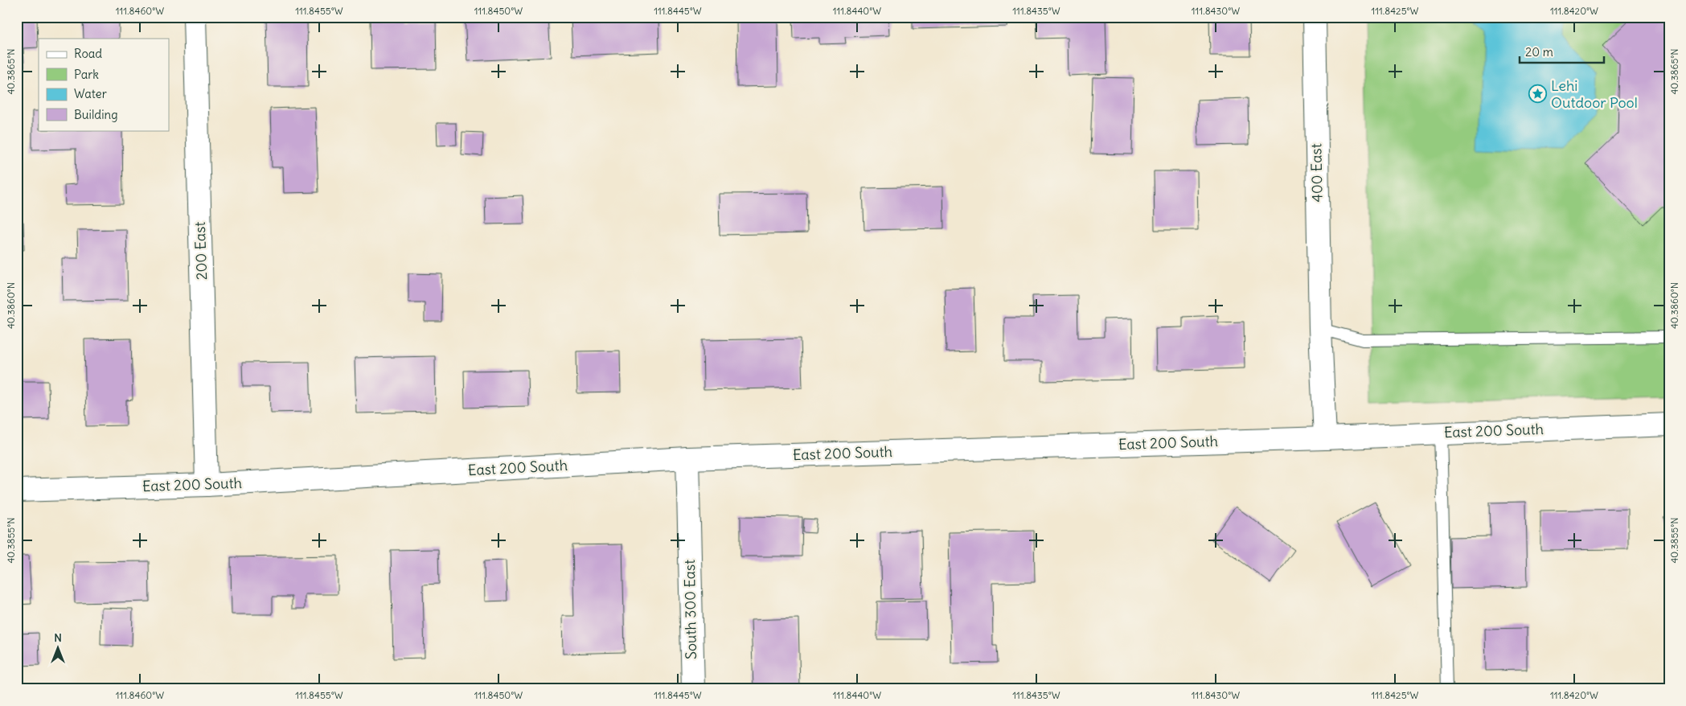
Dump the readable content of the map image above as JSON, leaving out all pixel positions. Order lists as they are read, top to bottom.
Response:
{
  "streets": {
    "street": [
      "400 East",
      "200 East",
      "East 200 South",
      "South 300 East"
    ]
  },
  "crossings": [
    ["400 East", "East 200 South"],
    ["200 East", "East 200 South"],
    ["East 200 South", "South 300 East"]
  ],
  "places": {
    "place": ["Lehi Outdoor Pool"]
  },
  "legend": [
    "Road",
    "Park",
    "Water",
    "Building"
  ],
  "scale_bar": "20 m",
  "north": "top",
  "coordinates": [
    "111.8460°W",
    "111.8455°W",
    "111.8450°W",
    "111.8445°W",
    "111.8440°W",
    "111.8435°W",
    "111.8430°W",
    "111.8425°W",
    "111.8420°W",
    "40.3865°N",
    "40.3860°N",
    "40.3855°N"
  ]
}
